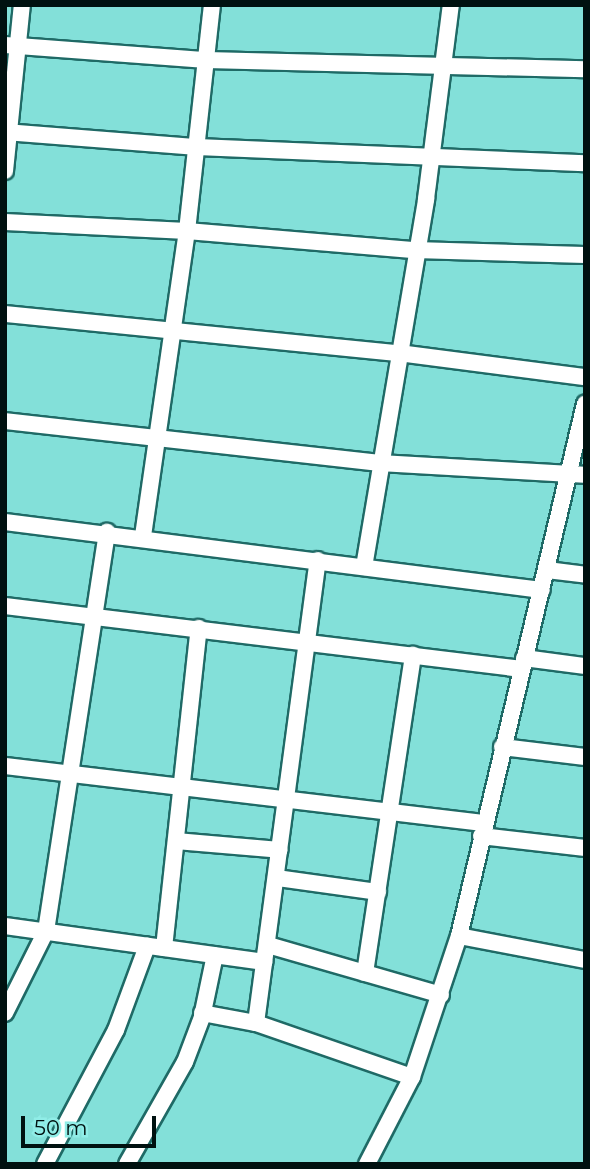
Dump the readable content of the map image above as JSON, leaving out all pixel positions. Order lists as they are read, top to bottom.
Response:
{
  "scale_bar": "50 m"
}
